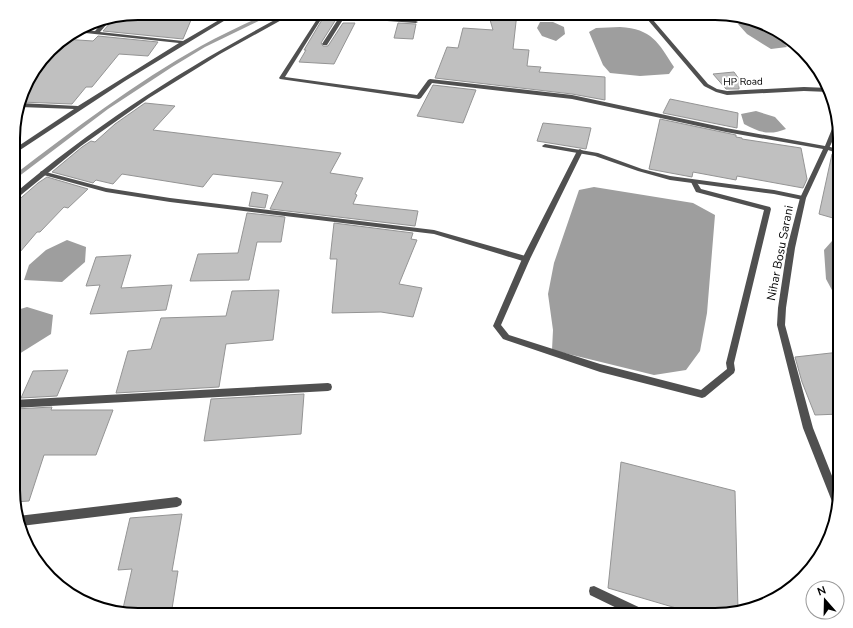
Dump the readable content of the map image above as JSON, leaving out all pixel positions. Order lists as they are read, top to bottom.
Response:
{
  "streets": {
    "street": ["HP Road", "Nihar Bosu Sarani"]
  },
  "north": "top"
}
